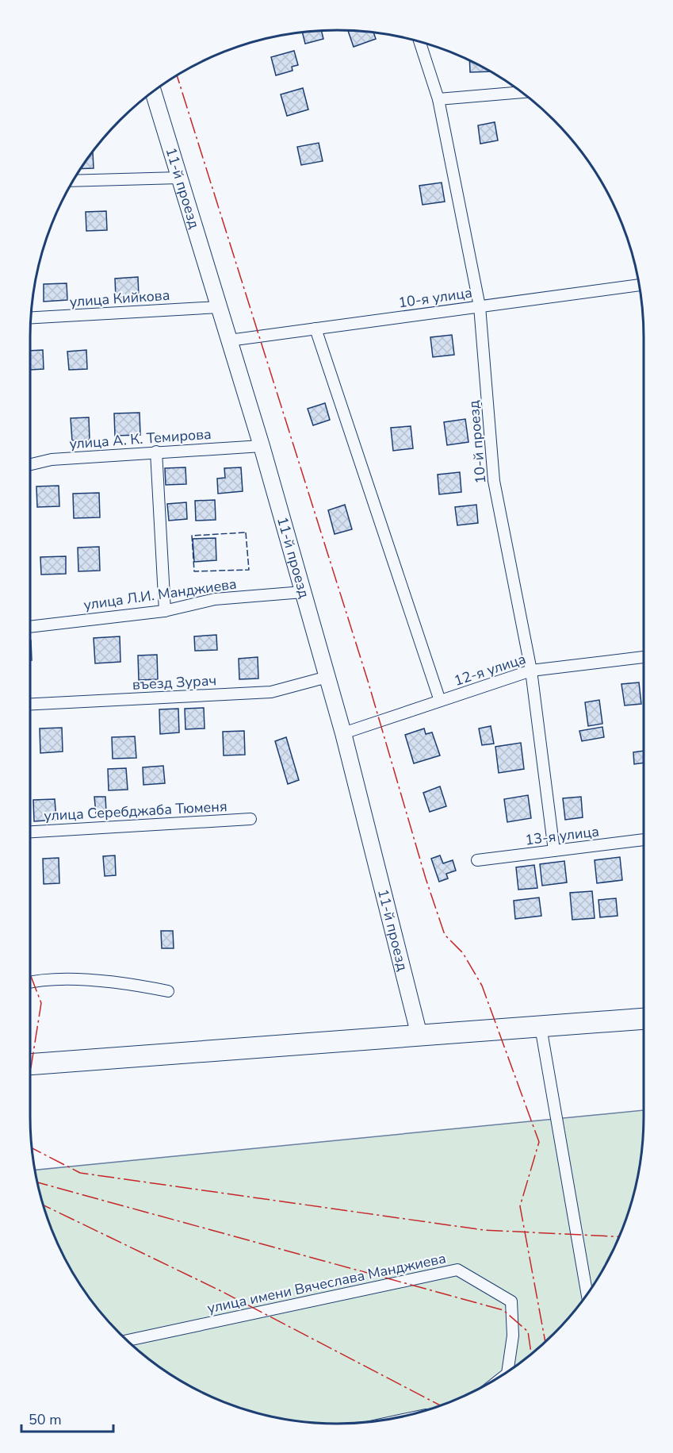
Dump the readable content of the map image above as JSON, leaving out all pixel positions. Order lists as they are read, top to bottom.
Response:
{
  "streets": {
    "street": [
      "11-й проезд",
      "10-я улица",
      "улица Кийкова",
      "улица А. К. Темирова",
      "10-й проезд",
      "улица Л.И. Манджиева",
      "12-я улица",
      "въезд Зурач",
      "улица Серебджаба Тюменя",
      "13-я улица",
      "улица имени Вячеслава Манджиева"
    ]
  },
  "crossings": [
    ["11-й проезд", "10-я улица"],
    ["11-й проезд", "улица Кийкова"],
    ["11-й проезд", "улица А. К. Темирова"],
    ["11-й проезд", "улица Л.И. Манджиева"],
    ["11-й проезд", "12-я улица"],
    ["11-й проезд", "въезд Зурач"],
    ["10-я улица", "10-й проезд"],
    ["10-й проезд", "12-я улица"],
    ["10-й проезд", "13-я улица"]
  ],
  "scale_bar": "50 m"
}
